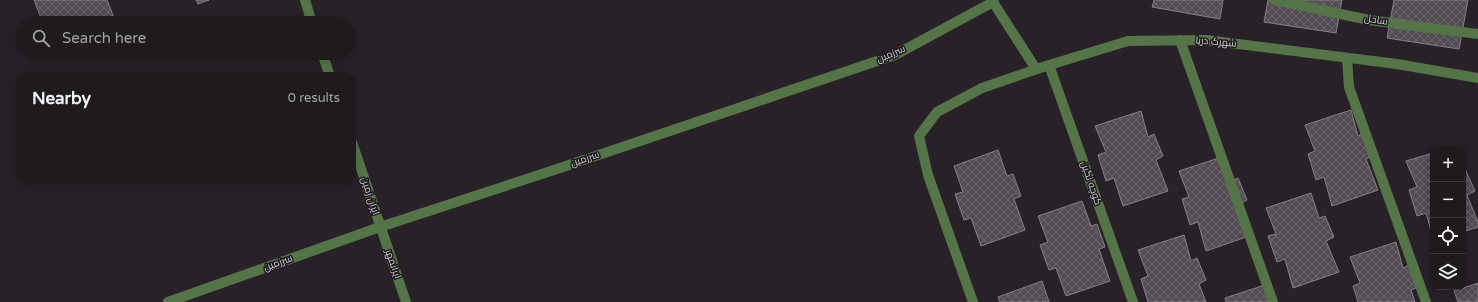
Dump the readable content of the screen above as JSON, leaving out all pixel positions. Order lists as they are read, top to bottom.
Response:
{
  "streets": {
    "street": [
      "ساحل",
      "شهرک دریا",
      "سرزمین",
      "کوچه نگین",
      "ایران زمین",
      "ایرانمهر"
    ]
  },
  "crossings": [
    ["شهرک دریا", "سرزمین"],
    ["شهرک دریا", "کوچه نگین"],
    ["سرزمین", "ایران زمین"],
    ["سرزمین", "ایرانمهر"],
    ["ایران زمین", "ایرانمهر"]
  ],
  "page": {
    "search": "Search here",
    "heading": ["Nearby", "0 results"],
    "map_buttons": ["+", "−"]
  }
}
